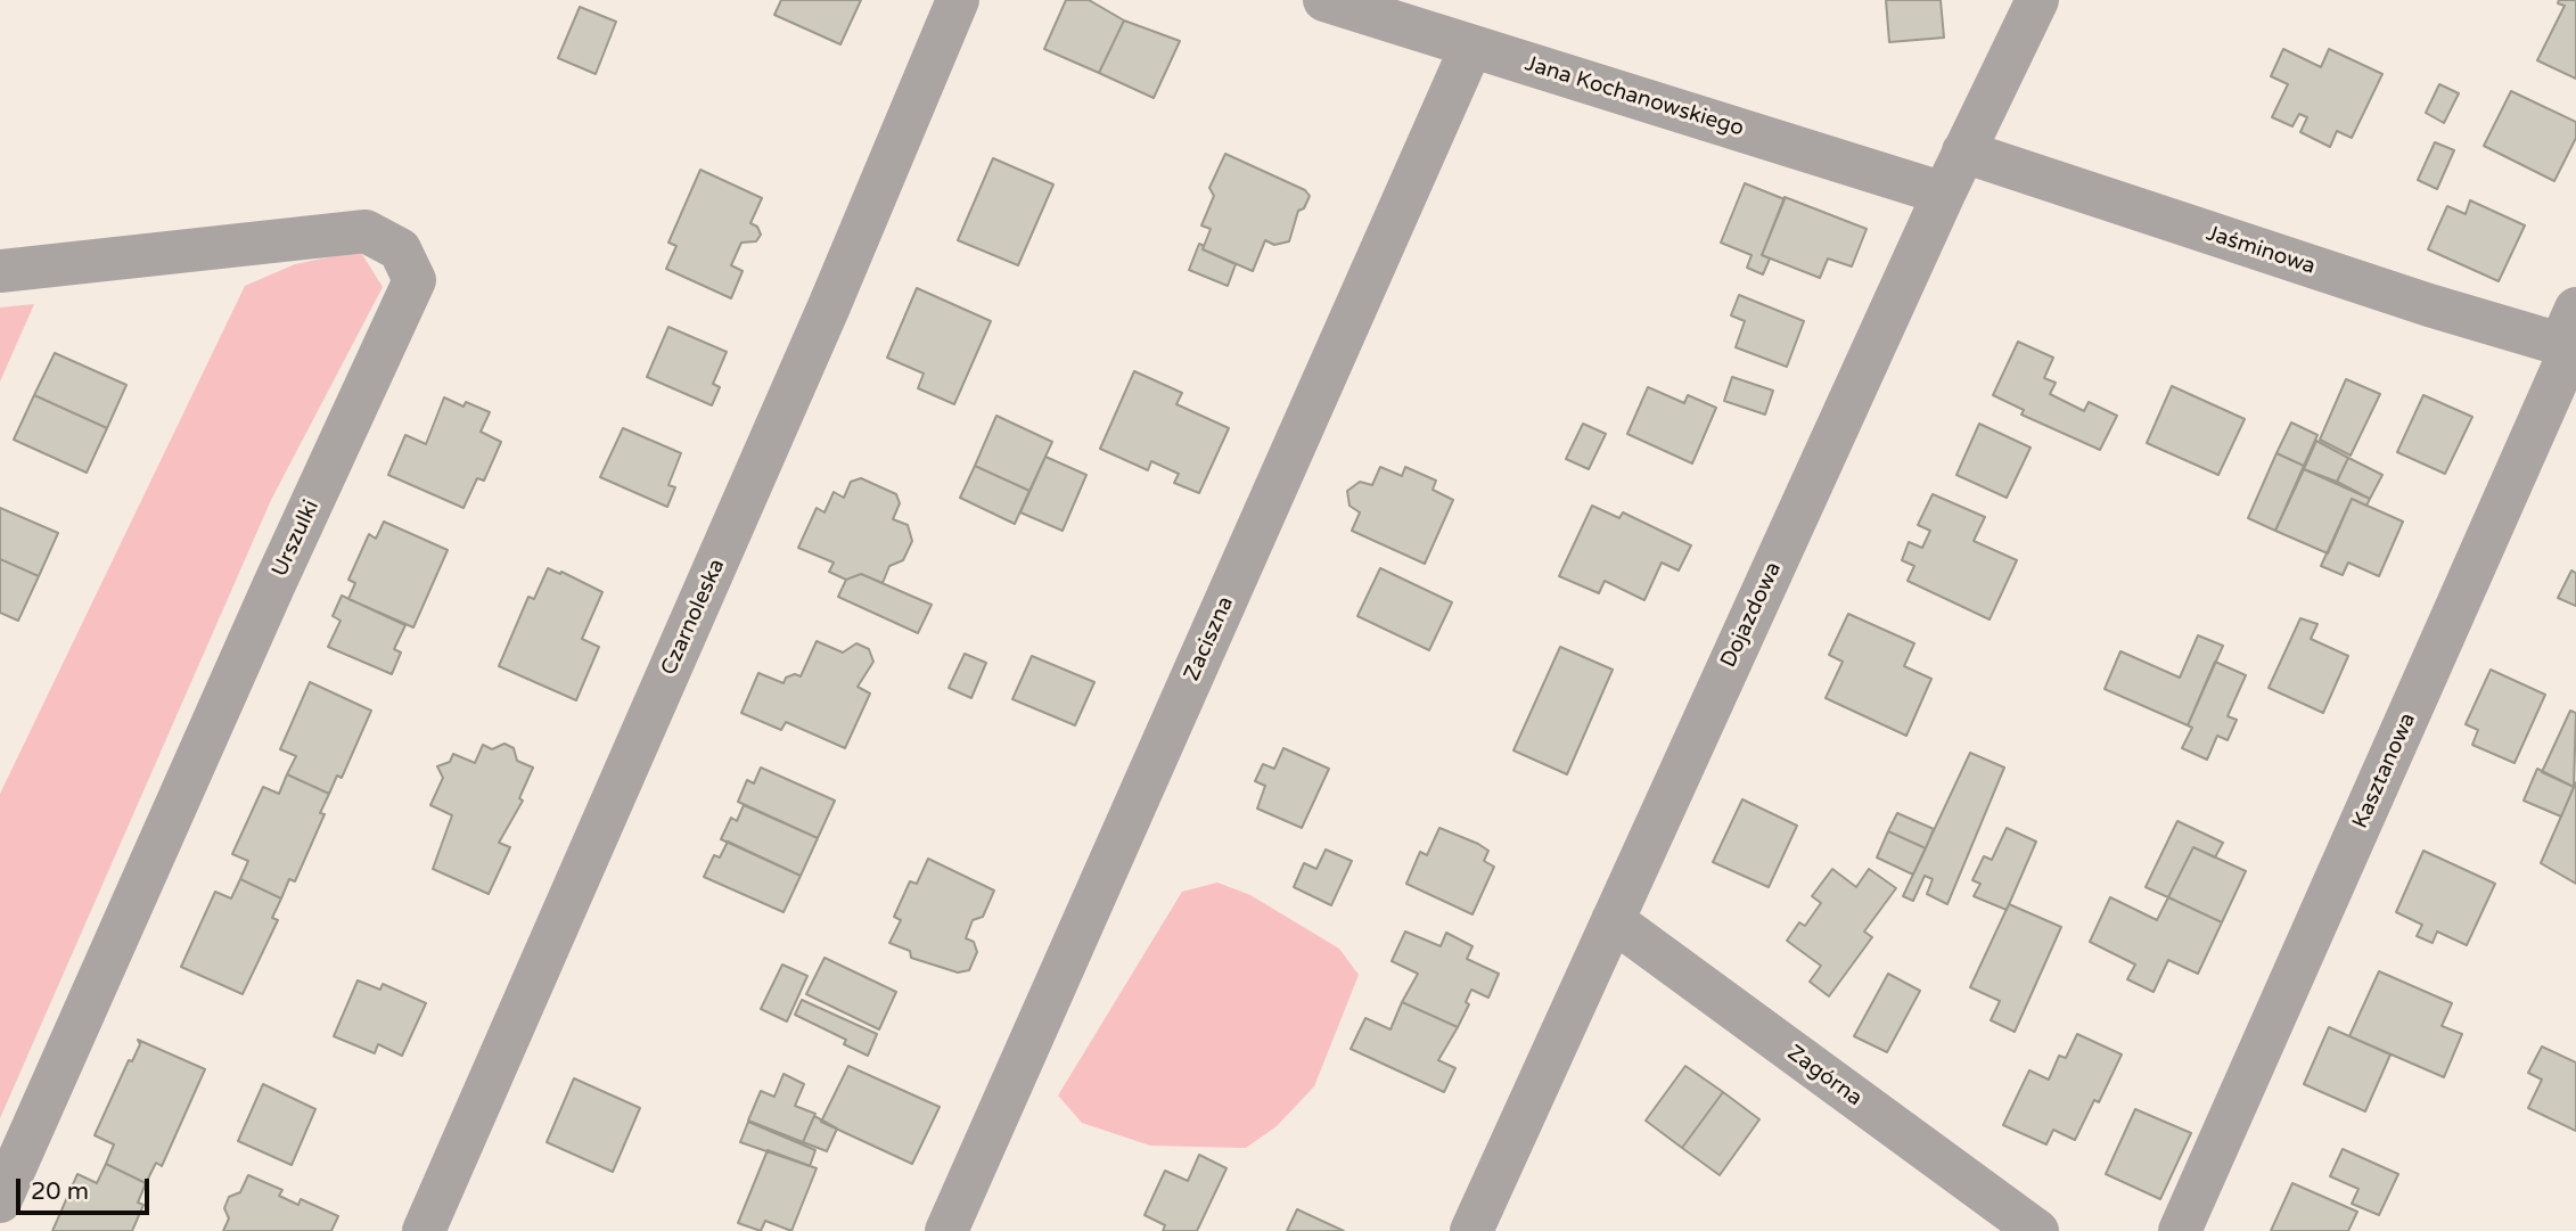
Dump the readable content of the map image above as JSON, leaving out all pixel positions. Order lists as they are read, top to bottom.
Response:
{
  "streets": {
    "street": [
      "Jana Kochanowskiego",
      "Jaśminowa",
      "Urszulki",
      "Dojazdowa",
      "Czarnoleska",
      "Zaciszna",
      "Kasztanowa",
      "Zagórna"
    ]
  },
  "crossings": [
    ["Jana Kochanowskiego", "Dojazdowa"],
    ["Jana Kochanowskiego", "Zaciszna"],
    ["Jaśminowa", "Dojazdowa"],
    ["Jaśminowa", "Kasztanowa"],
    ["Dojazdowa", "Zagórna"]
  ],
  "scale_bar": "20 m"
}
